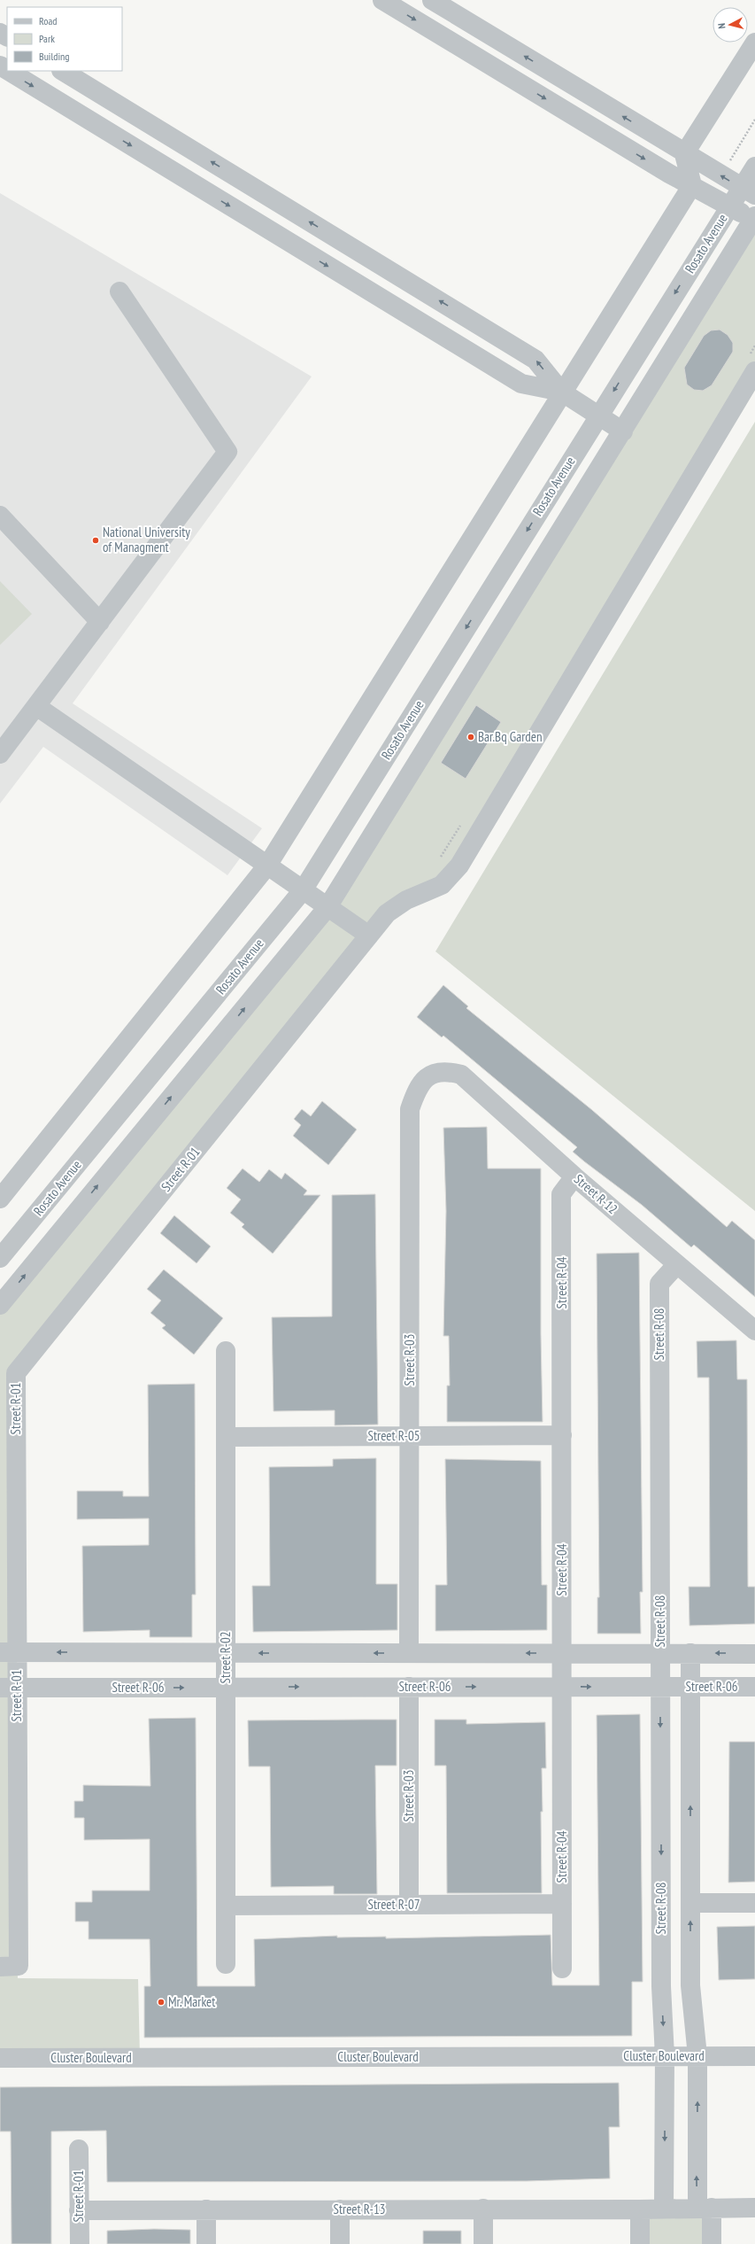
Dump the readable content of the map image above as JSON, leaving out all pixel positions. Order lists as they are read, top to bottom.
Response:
{
  "streets": {
    "street": [
      "Rosato Avenue",
      "Street R-01",
      "Street R-12",
      "Street R-04",
      "Street R-08",
      "Street R-03",
      "Street R-05",
      "Street R-02",
      "Street R-06",
      "Street R-07",
      "Cluster Boulevard",
      "Street R-13"
    ]
  },
  "crossings": [
    ["Street R-01", "Street R-06"],
    ["Street R-01", "Street R-13"],
    ["Street R-12", "Street R-04"],
    ["Street R-12", "Street R-08"],
    ["Street R-12", "Street R-03"],
    ["Street R-04", "Street R-05"],
    ["Street R-04", "Street R-06"],
    ["Street R-04", "Street R-07"],
    ["Street R-08", "Street R-06"],
    ["Street R-08", "Cluster Boulevard"],
    ["Street R-03", "Street R-05"],
    ["Street R-03", "Street R-06"],
    ["Street R-03", "Street R-07"],
    ["Street R-05", "Street R-02"],
    ["Street R-02", "Street R-06"],
    ["Street R-02", "Street R-07"]
  ],
  "places": ["National University of Managment", "Bar.Bq Garden", "Mr. Market"],
  "legend": ["Road", "Park", "Building"],
  "north": "left"
}
